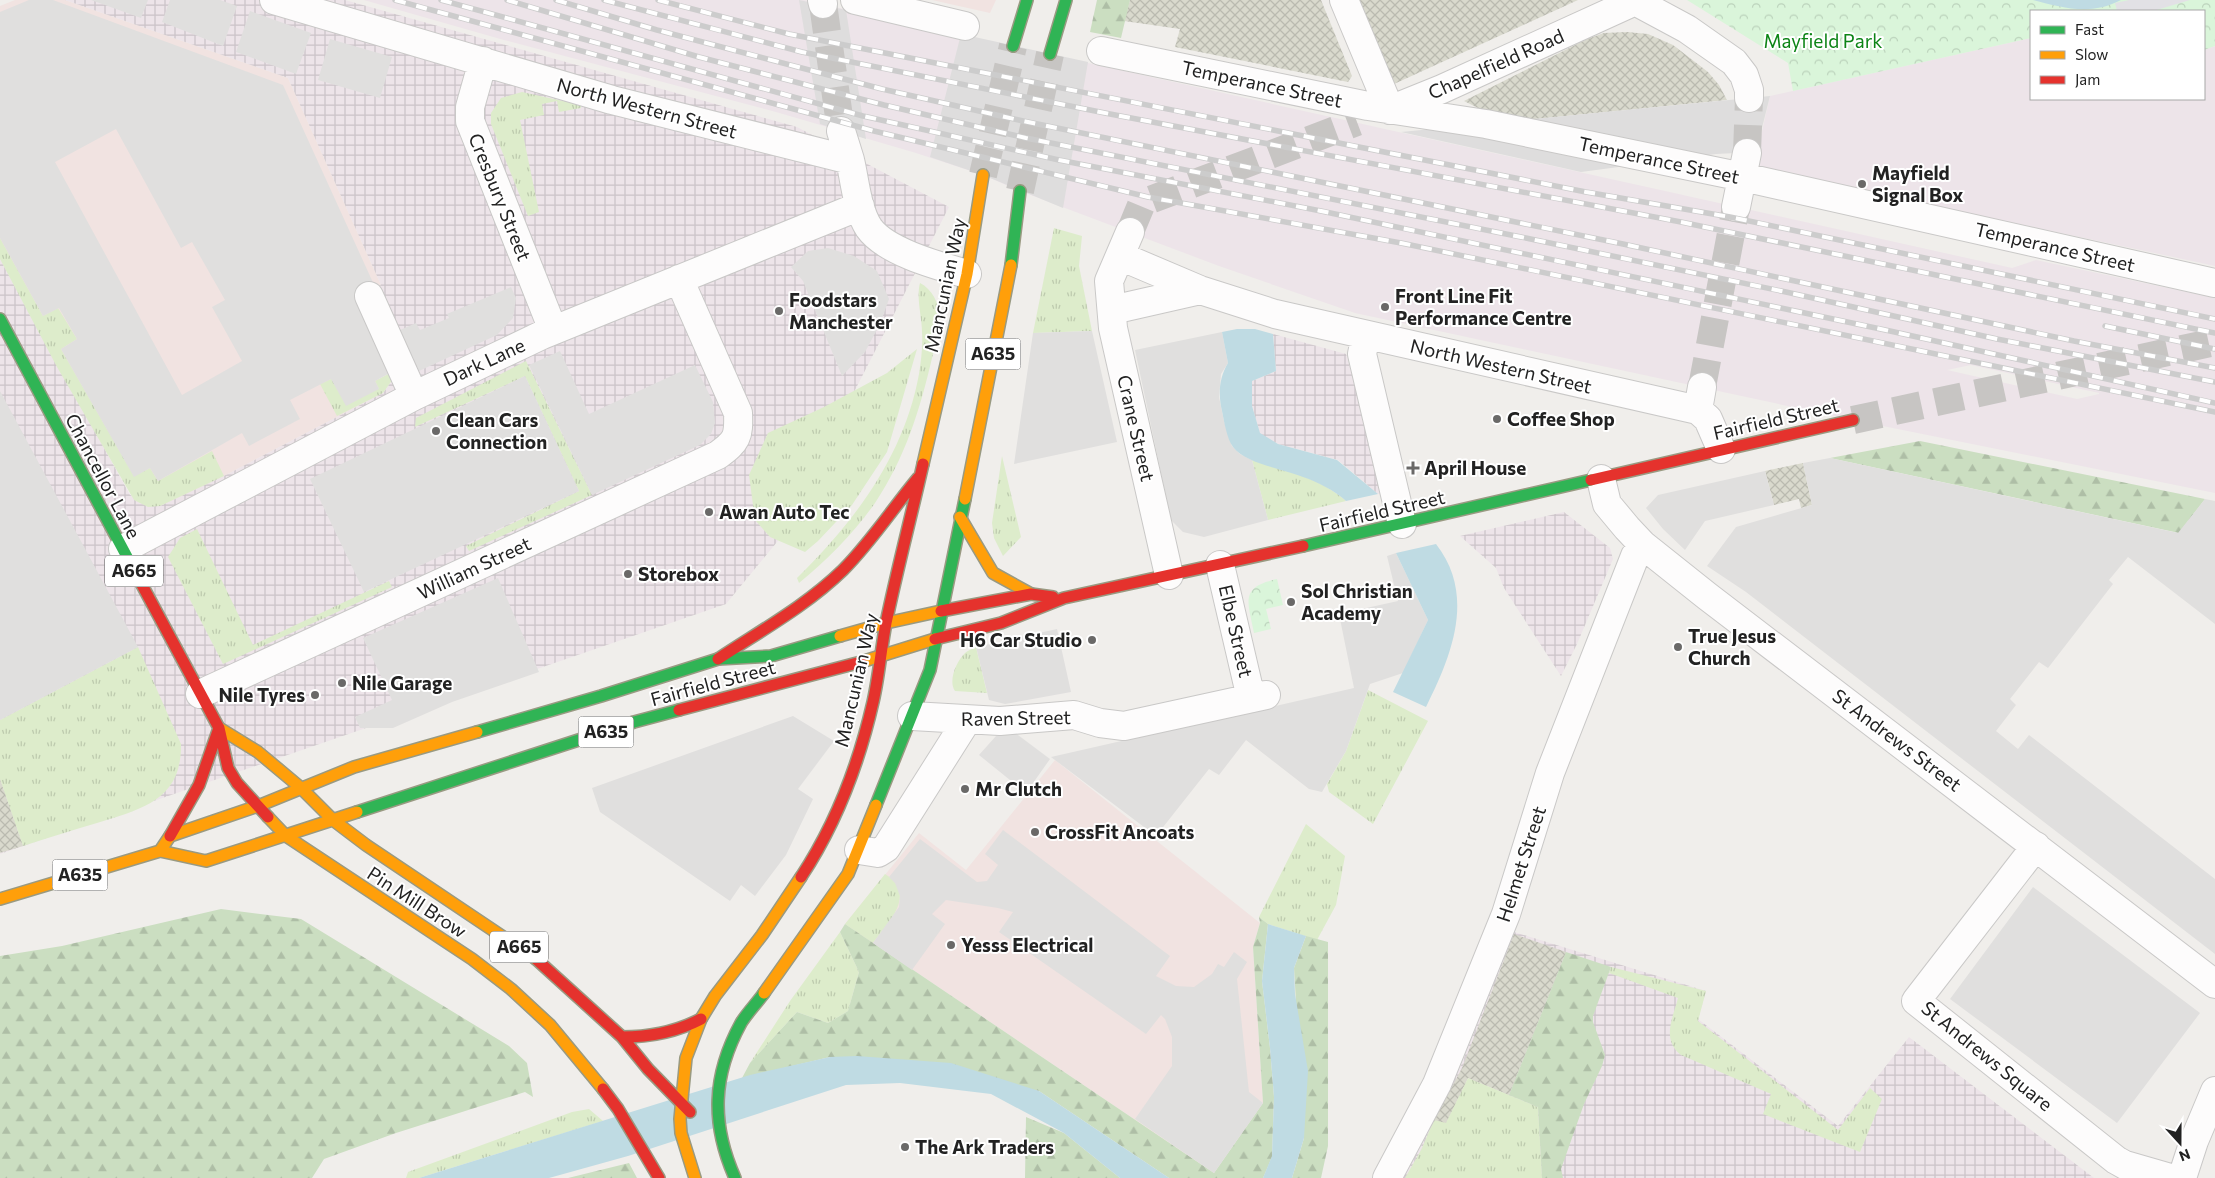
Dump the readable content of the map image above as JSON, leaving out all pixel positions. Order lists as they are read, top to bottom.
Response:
{
  "streets": {
    "main road": [
      "Mancunian Way",
      "A635",
      "Fairfield Street",
      "Chancellor Lane",
      "A665",
      "Pin Mill Brow"
    ],
    "street": [
      "Chapelfield Road",
      "Temperance Street",
      "North Western Street",
      "Cresbury Street",
      "Dark Lane",
      "Crane Street",
      "William Street",
      "Elbe Street",
      "Raven Street",
      "St Andrews Street",
      "Helmet Street",
      "St Andrews Square"
    ]
  },
  "crossings": [
    ["Chapelfield Road", "Temperance Street"],
    ["North Western Street", "Cresbury Street"],
    ["North Western Street", "Fairfield Street"],
    ["North Western Street", "Crane Street"],
    ["Cresbury Street", "Dark Lane"],
    ["Mancunian Way", "Fairfield Street"],
    ["Mancunian Way", "Pin Mill Brow"],
    ["A635", "Fairfield Street"],
    ["A635", "Chancellor Lane"],
    ["A635", "Raven Street"],
    ["A635", "Pin Mill Brow"],
    ["Dark Lane", "Chancellor Lane"],
    ["Dark Lane", "William Street"],
    ["Fairfield Street", "Crane Street"],
    ["Fairfield Street", "Chancellor Lane"],
    ["Fairfield Street", "Elbe Street"],
    ["Fairfield Street", "St Andrews Street"],
    ["Fairfield Street", "Pin Mill Brow"],
    ["Chancellor Lane", "William Street"],
    ["Chancellor Lane", "Pin Mill Brow"],
    ["Elbe Street", "Raven Street"],
    ["St Andrews Street", "Helmet Street"],
    ["St Andrews Street", "St Andrews Square"]
  ],
  "parks": ["Mayfield Park"],
  "places": {
    "other": [
      "Mayfield Signal Box",
      "Front Line Fit Performance Centre",
      "Foodstars Manchester",
      "Coffee Shop",
      "Clean Cars Connection",
      "Awan Auto Tec",
      "Storebox",
      "Sol Christian Academy",
      "H6 Car Studio",
      "True Jesus Church",
      "Nile Garage",
      "Nile Tyres",
      "Mr Clutch",
      "CrossFit Ancoats",
      "Yesss Electrical",
      "The Ark Traders"
    ],
    "health": ["April House"]
  },
  "legend": ["Fast", "Slow", "Jam"],
  "north": "bottom"
}
